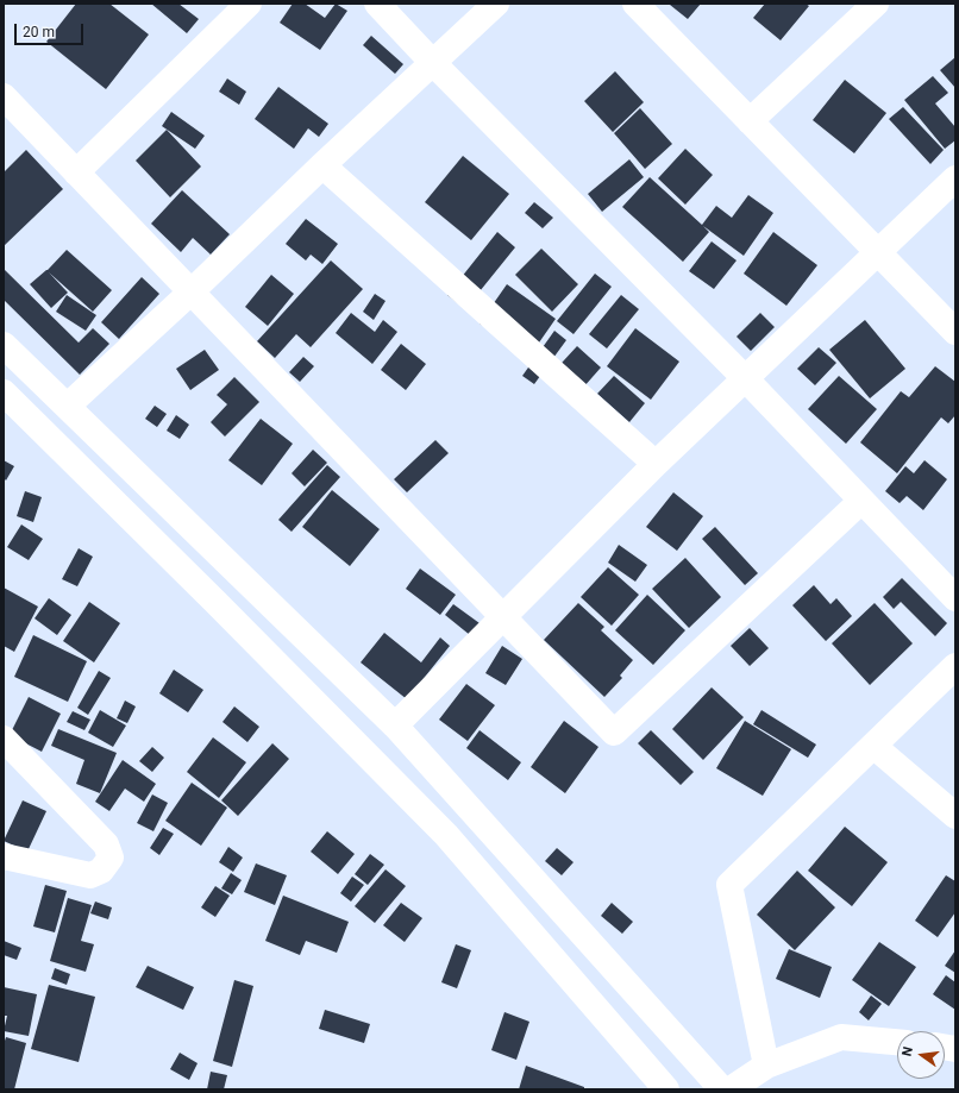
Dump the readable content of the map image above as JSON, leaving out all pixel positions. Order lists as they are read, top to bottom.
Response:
{
  "scale_bar": "20 m",
  "north": "left"
}
